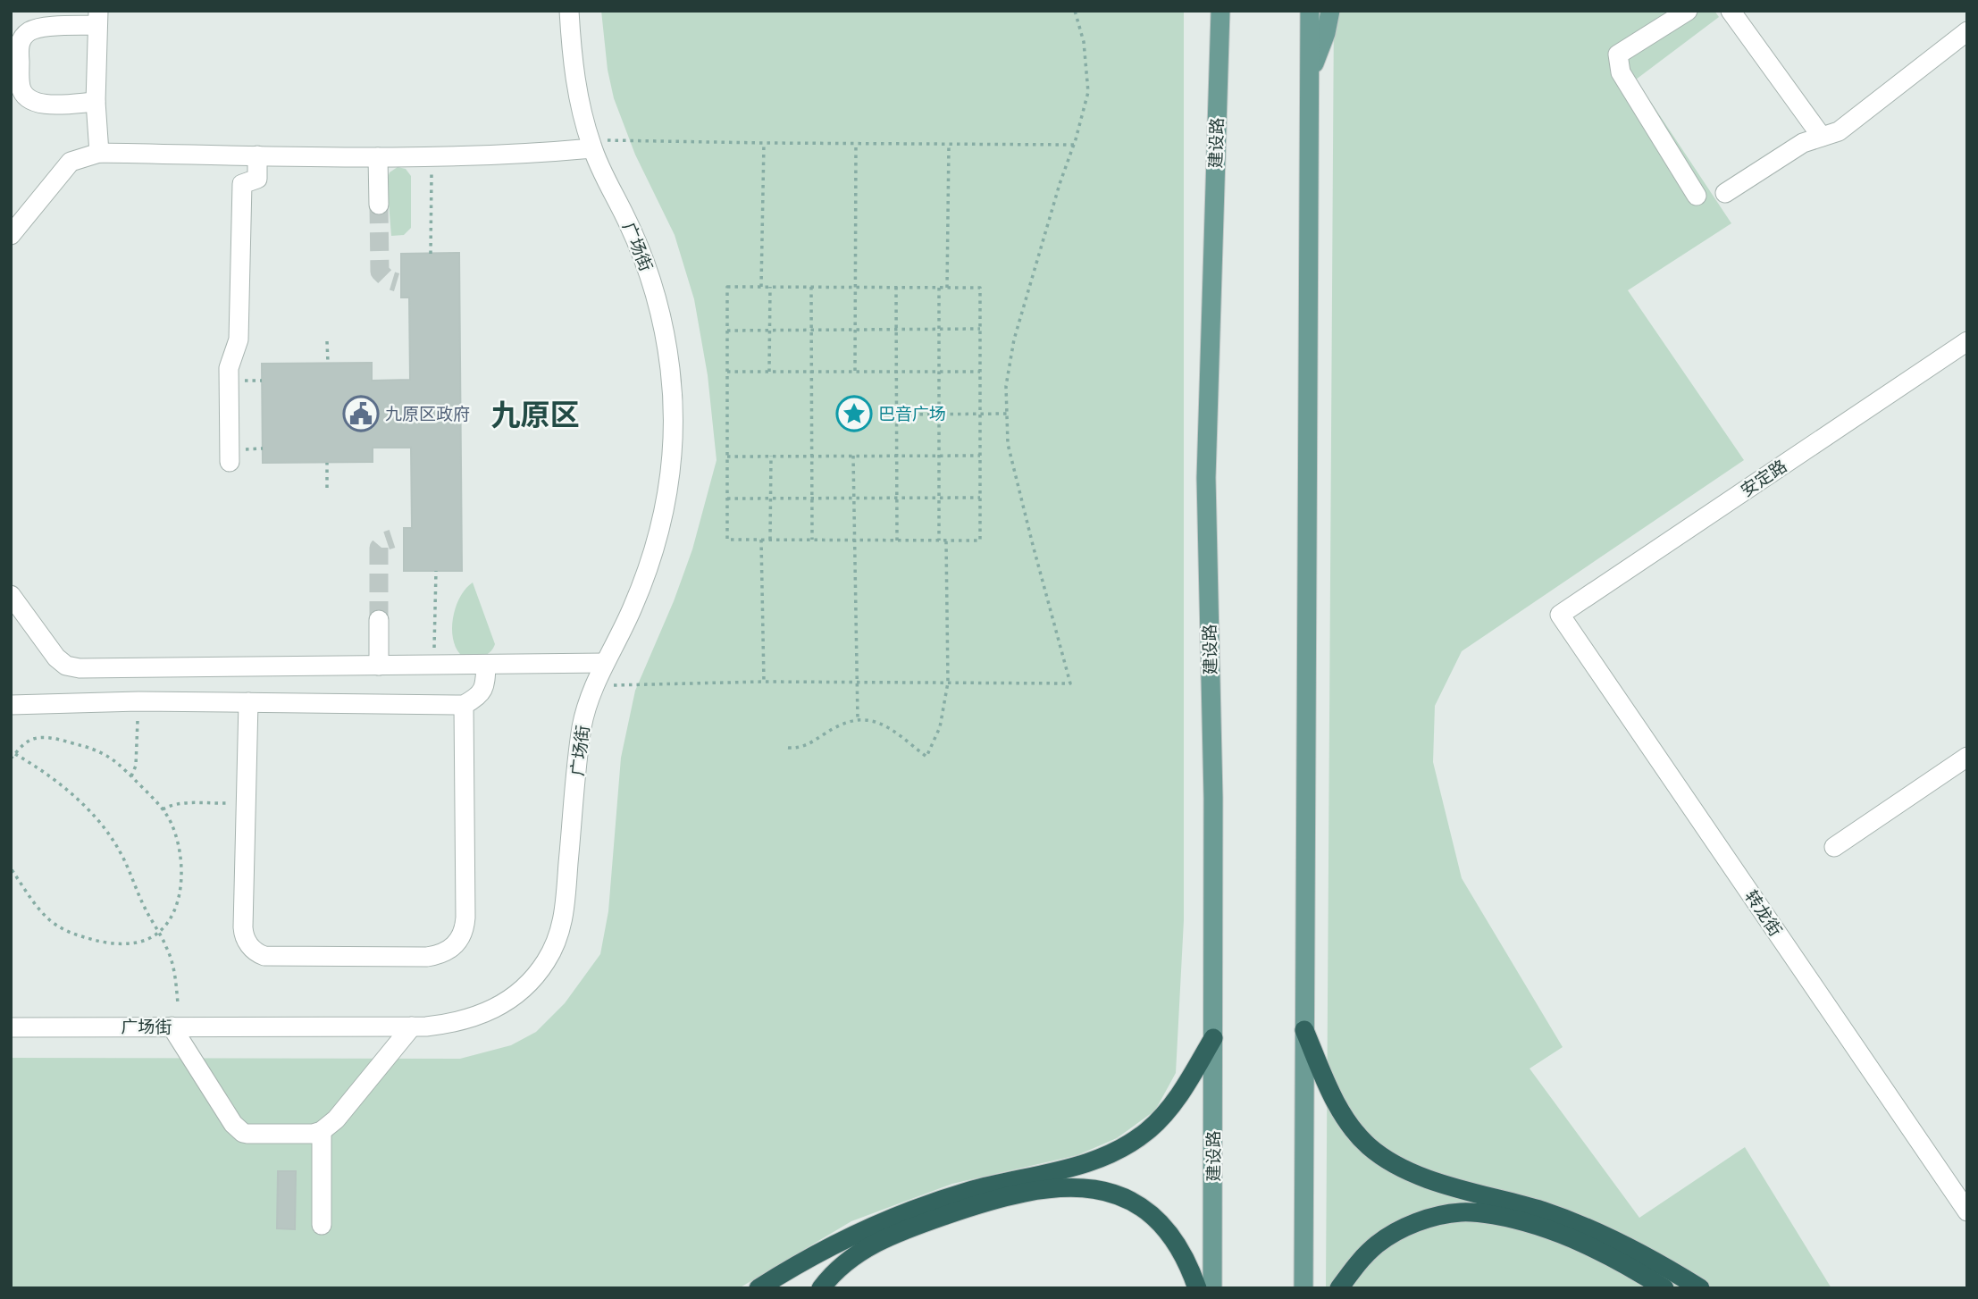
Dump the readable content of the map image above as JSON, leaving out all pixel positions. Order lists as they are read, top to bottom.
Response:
{
  "streets": {
    "main road": ["建设路"],
    "street": ["广场街", "安定路", "转龙街"]
  },
  "crossings": [
    ["安定路", "转龙街"]
  ],
  "districts": ["九原区"],
  "places": {
    "public building": ["九原区政府"],
    "place": ["巴音广场"]
  }
}
